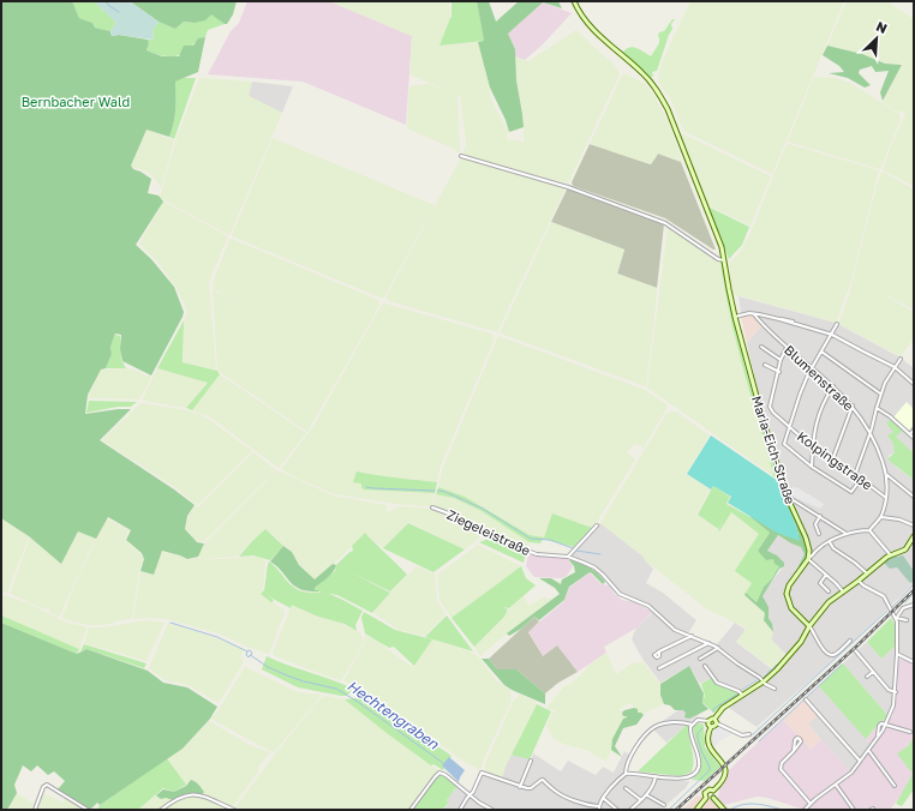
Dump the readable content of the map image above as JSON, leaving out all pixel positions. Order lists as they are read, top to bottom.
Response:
{
  "streets": {
    "main road": ["Maria-Eich-Straße"],
    "street": ["Blumenstraße", "Kolpingstraße", "Ziegeleistraße"]
  },
  "crossings": [
    ["Blumenstraße", "Kolpingstraße"]
  ],
  "water": ["Hechtengraben"],
  "parks": ["Bernbacher Wald"],
  "north": "top right"
}
